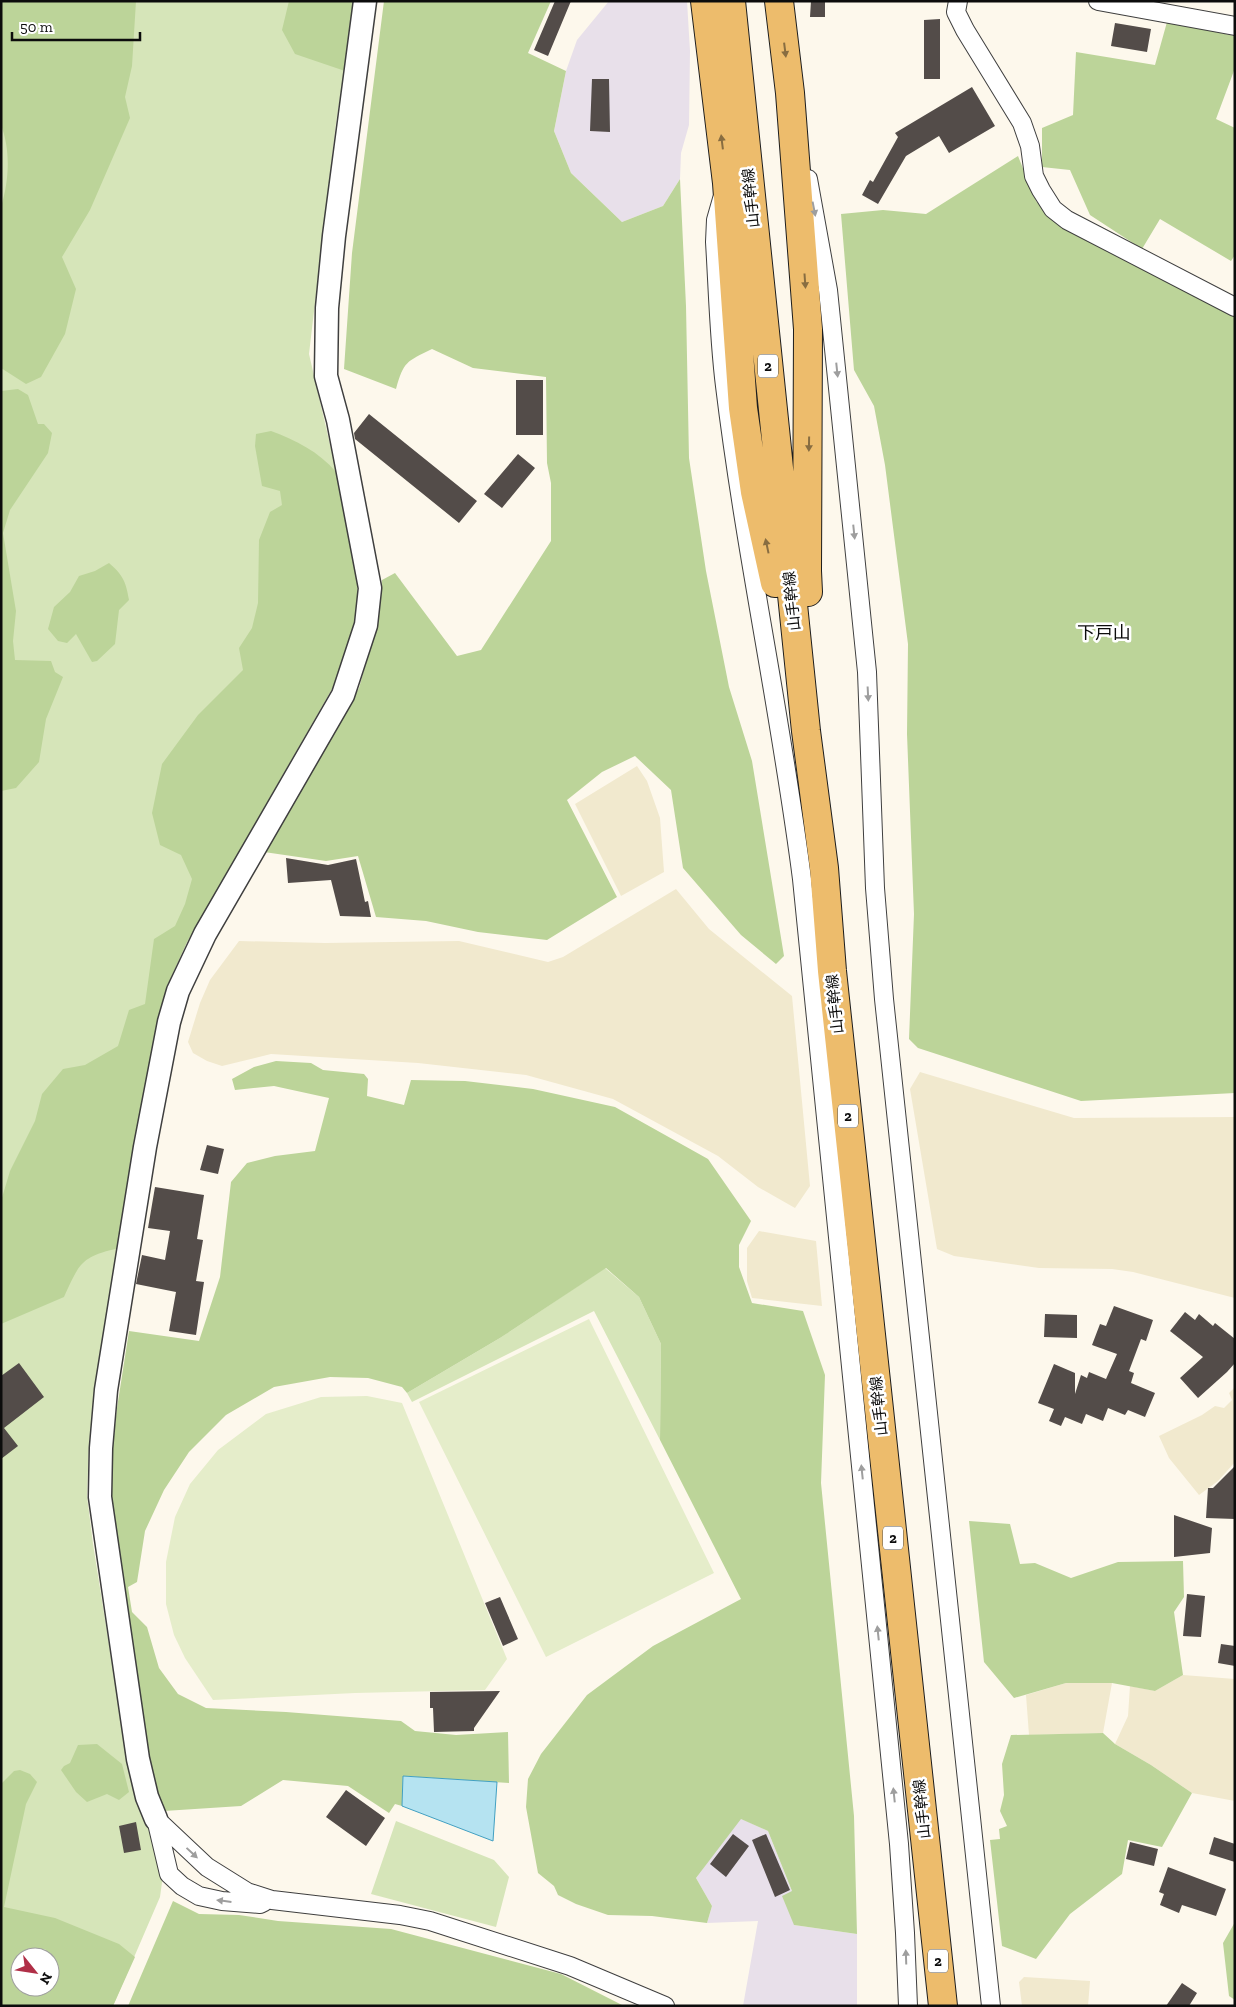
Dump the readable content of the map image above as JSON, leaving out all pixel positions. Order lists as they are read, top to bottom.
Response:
{
  "streets": {
    "main road": ["山手幹線", "2"]
  },
  "districts": ["下戸山"],
  "scale_bar": "50 m",
  "north": "bottom right"
}
